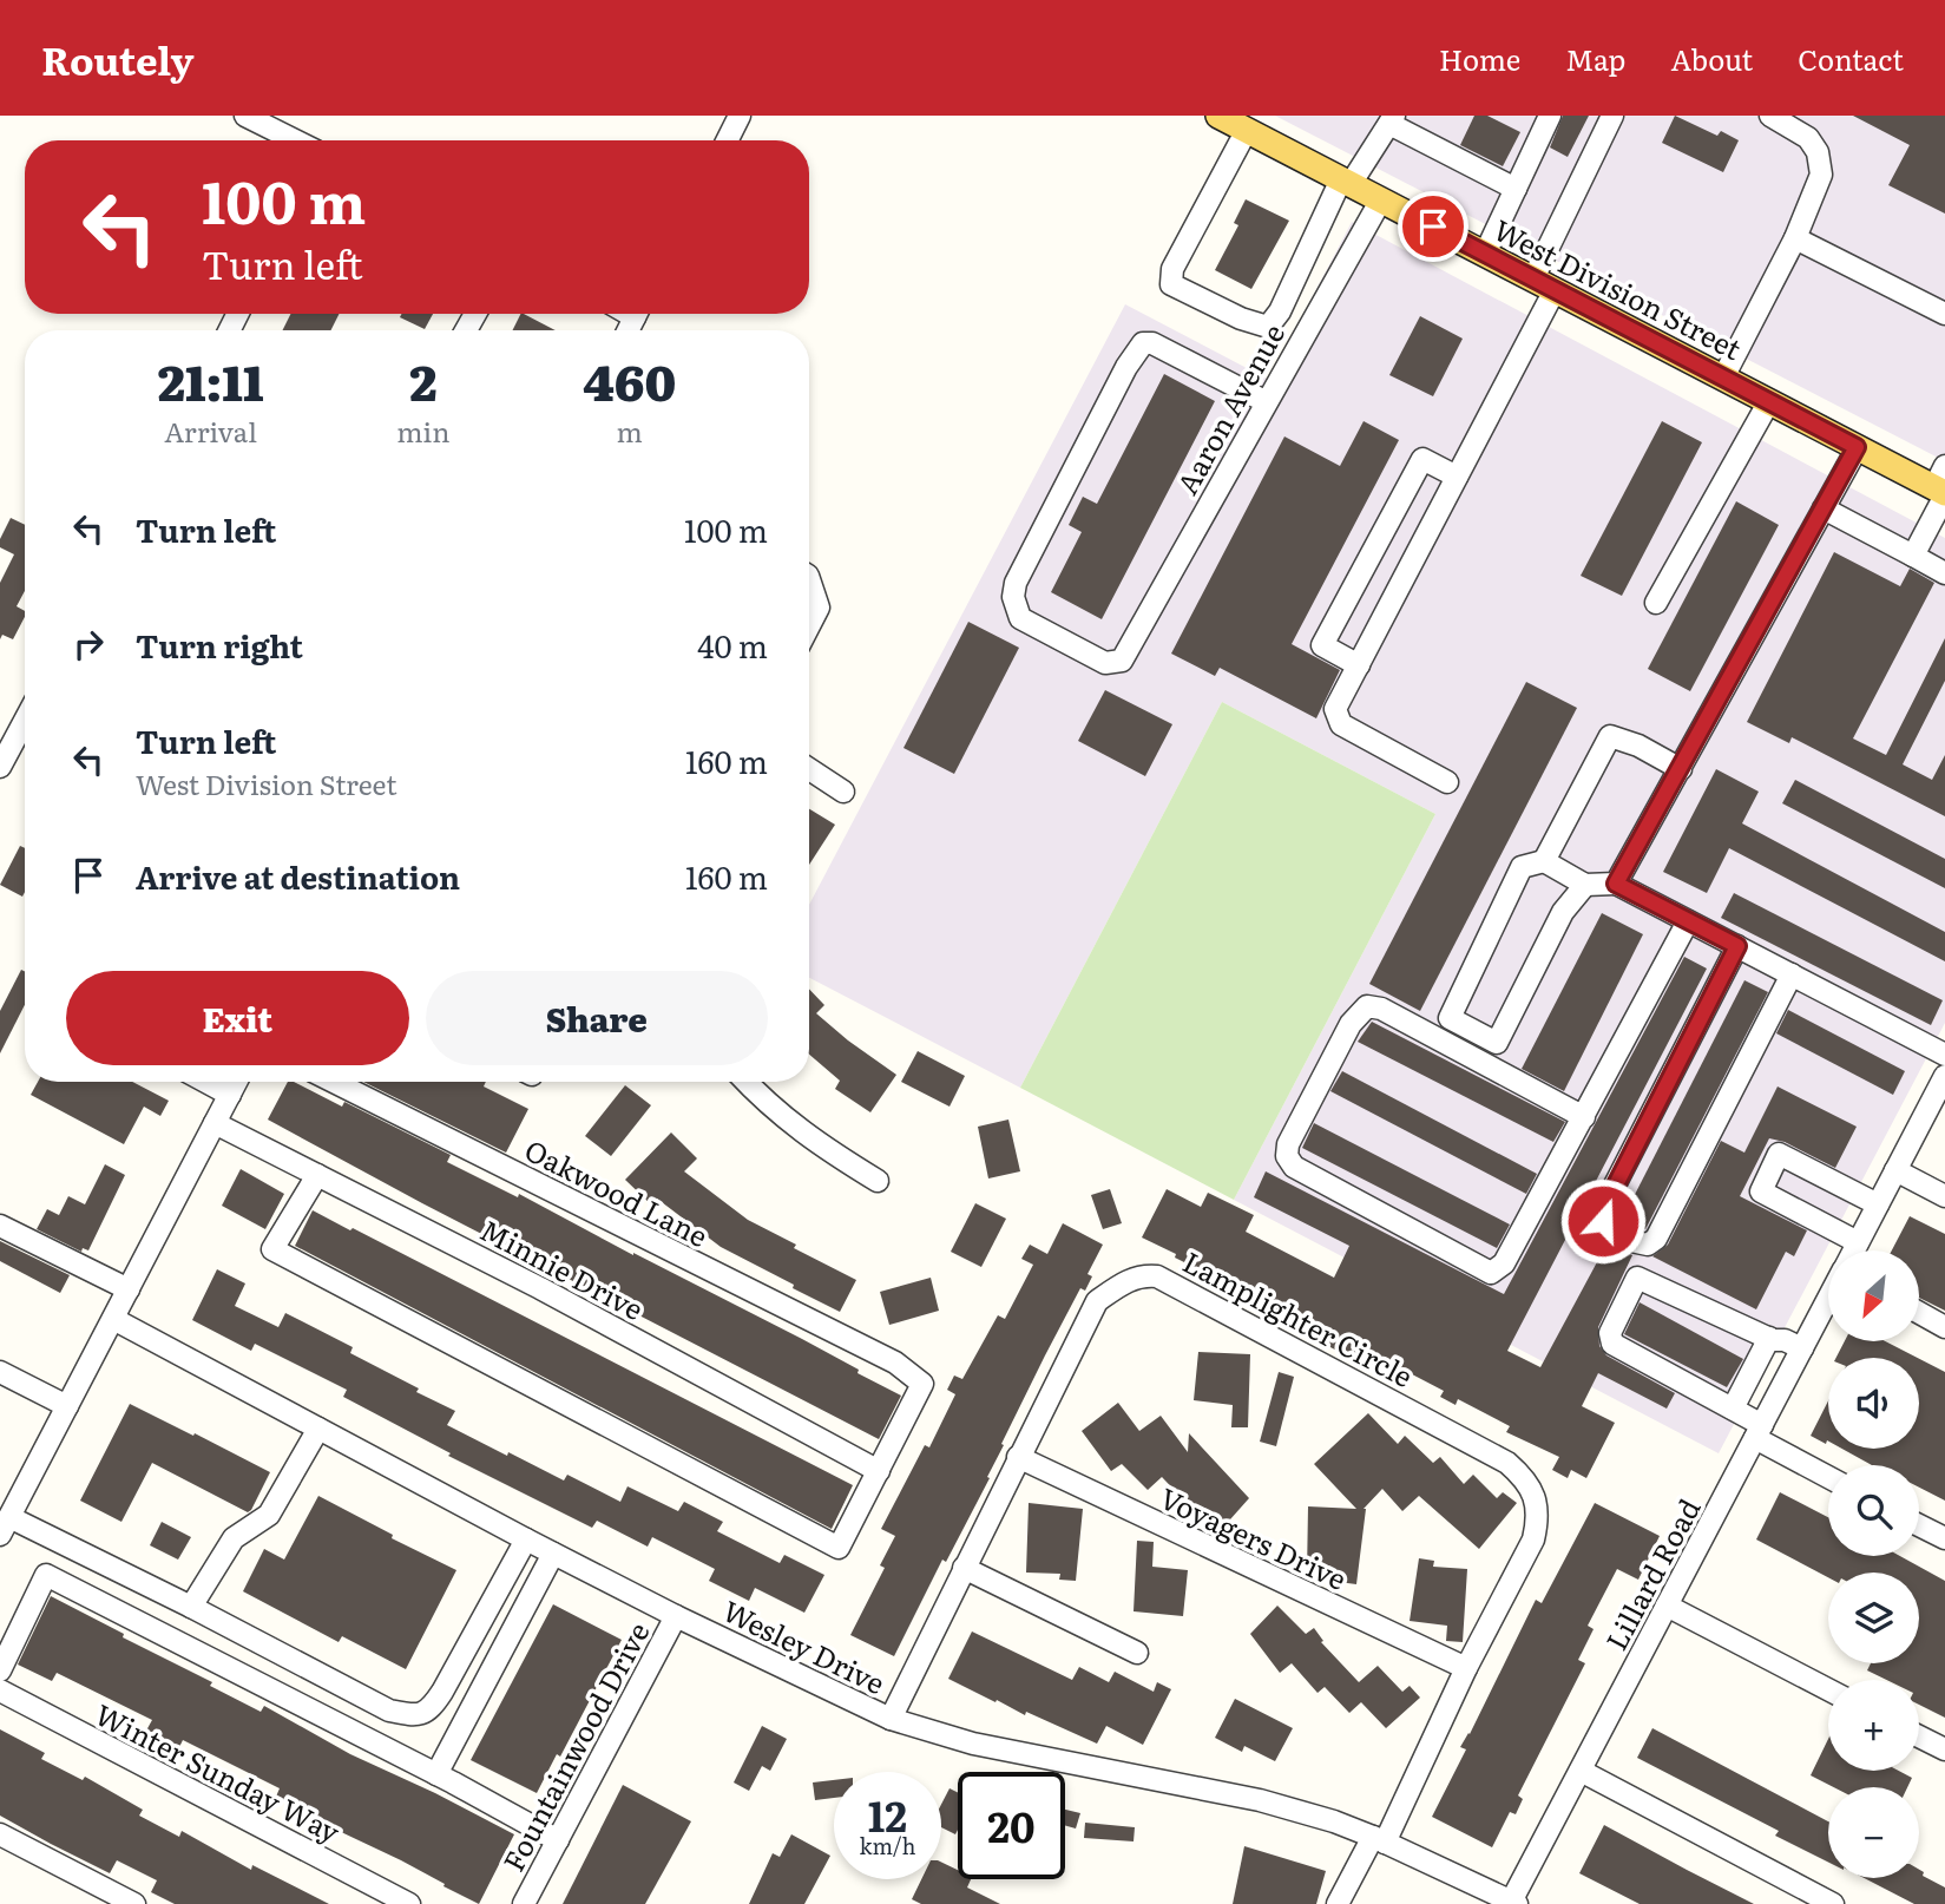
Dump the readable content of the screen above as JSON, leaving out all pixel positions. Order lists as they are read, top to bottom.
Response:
{
  "streets": {
    "main road": ["West Division Street"],
    "street": [
      "Aaron Avenue",
      "Oakwood Lane",
      "Minnie Drive",
      "Lamplighter Circle",
      "Voyagers Drive",
      "Lillard Road",
      "Wesley Drive",
      "Fountainwood Drive",
      "Winter Sunday Way"
    ]
  },
  "crossings": [
    ["West Division Street", "Aaron Avenue"],
    ["Oakwood Lane", "Minnie Drive"],
    ["Lamplighter Circle", "Voyagers Drive"],
    ["Lamplighter Circle", "Wesley Drive"],
    ["Lillard Road", "Wesley Drive"],
    ["Wesley Drive", "Fountainwood Drive"]
  ],
  "north": "bottom left",
  "page": {
    "header": "Routely",
    "nav": [
      "Home",
      "Map",
      "About",
      "Contact"
    ],
    "turn": ["100 m", "Turn left"],
    "eta": [
      "21:11",
      "Arrival",
      "2",
      "min",
      "460",
      "m"
    ],
    "list": [
      {
        "name": "Turn left",
        "value": "100 m"
      },
      {
        "name": "Turn right",
        "value": "40 m"
      },
      {
        "name": "Turn left",
        "note": "West Division Street",
        "value": "160 m"
      },
      {
        "name": "Arrive at destination",
        "value": "160 m"
      }
    ],
    "buttons": ["Exit", "Share"],
    "map_buttons": ["+", "−"],
    "speed": "12 km/h",
    "limit": "20"
  }
}
